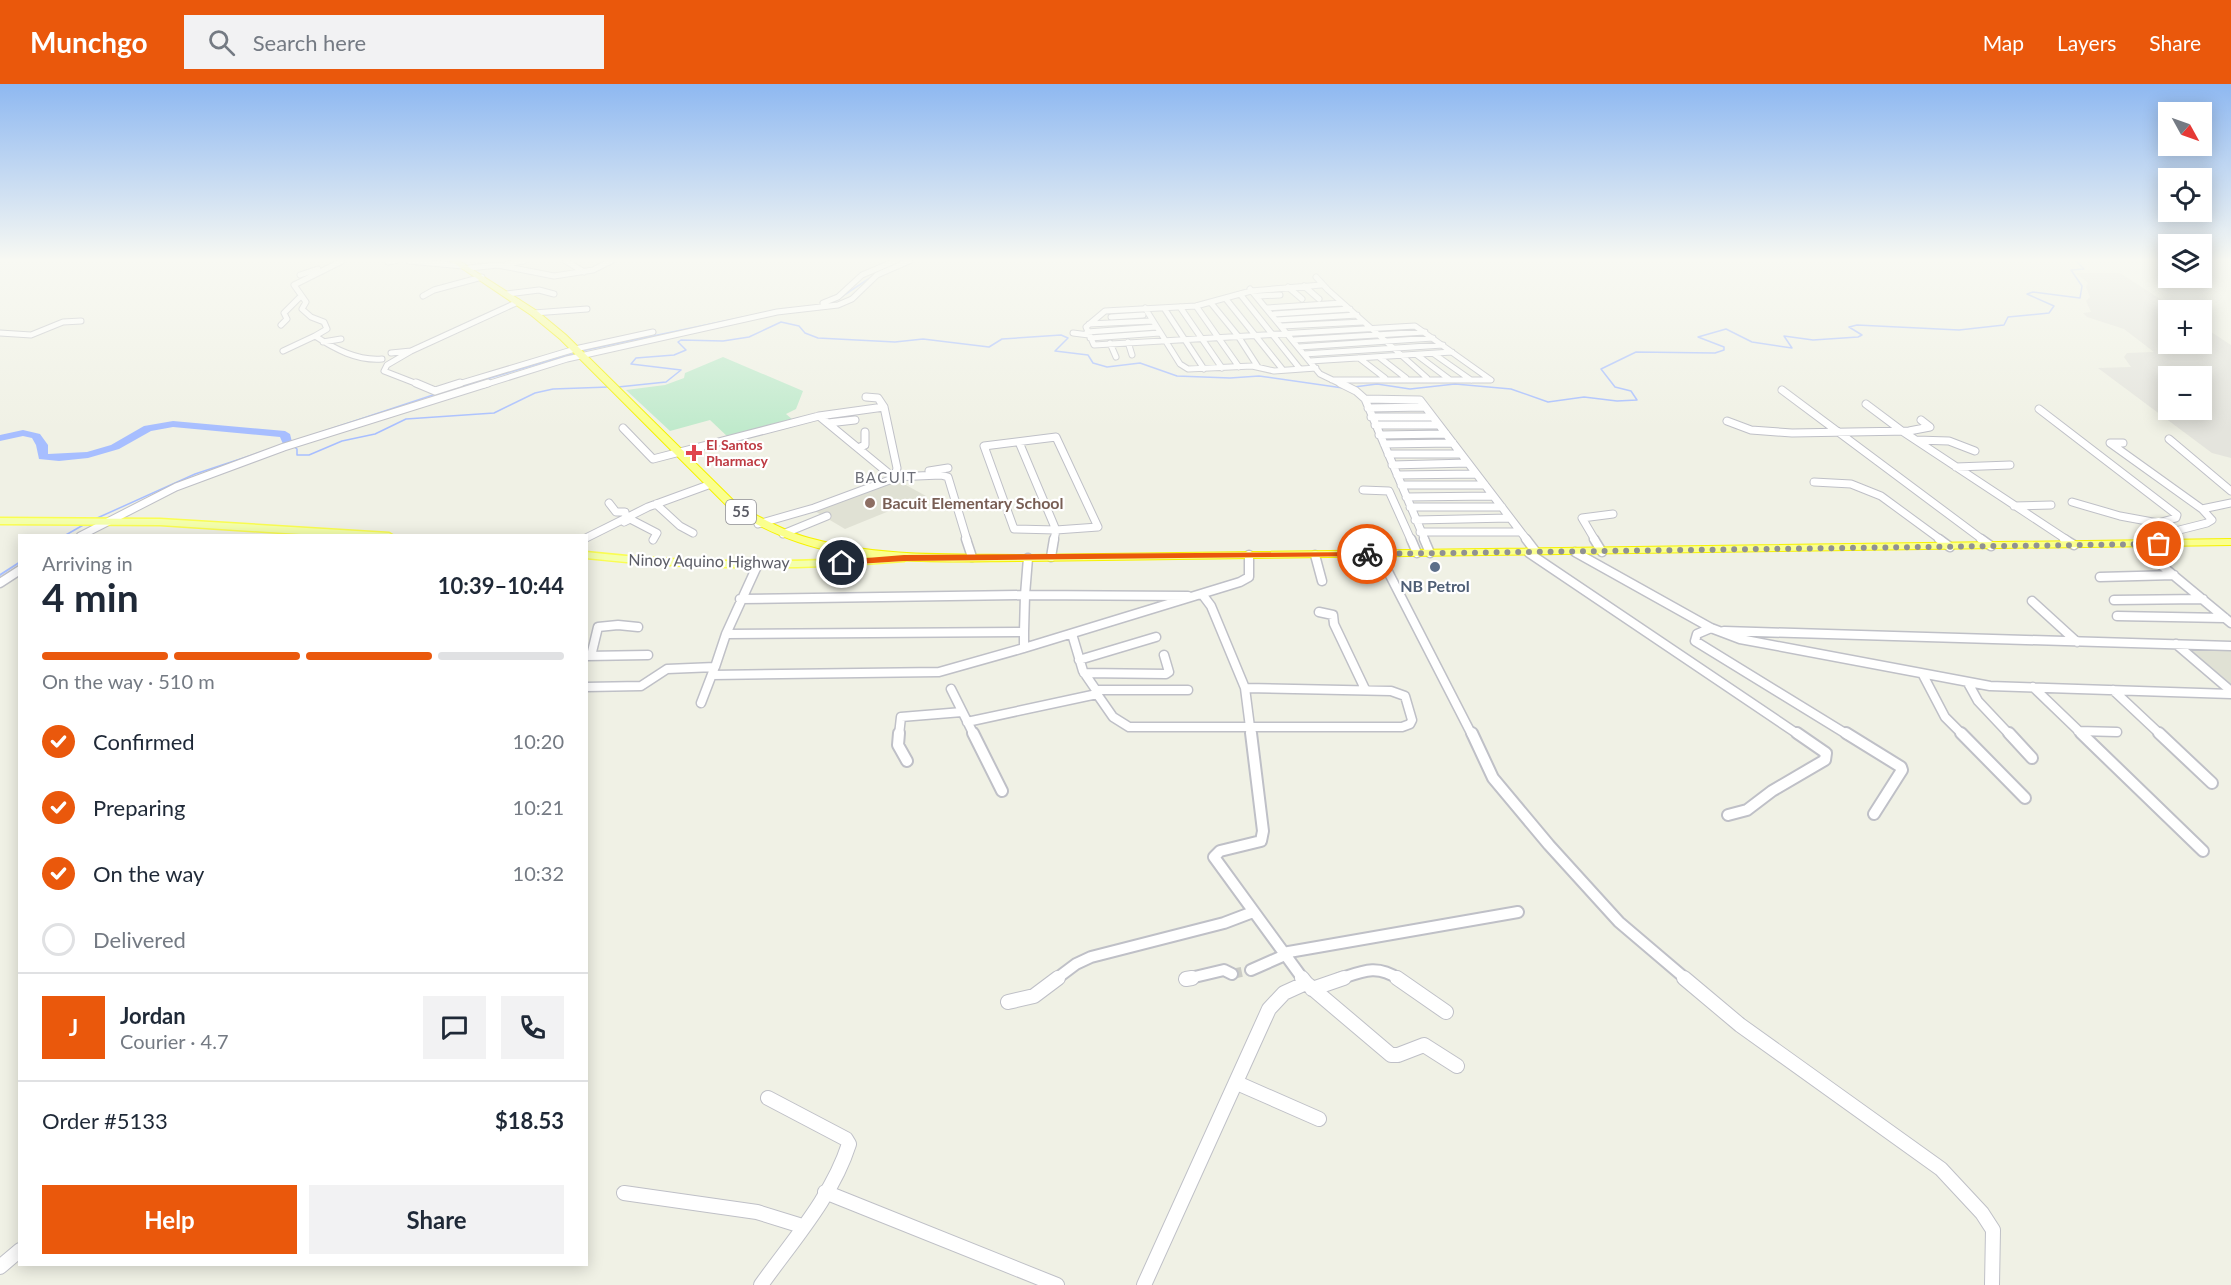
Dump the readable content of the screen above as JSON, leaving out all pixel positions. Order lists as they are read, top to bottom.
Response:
{
  "streets": {
    "highway": ["55"],
    "main road": ["Ninoy Aquino Highway"]
  },
  "crossings": [
    ["55", "Ninoy Aquino Highway"]
  ],
  "districts": ["BACUIT"],
  "places": {
    "health": ["El Santos Pharmacy"],
    "other": ["Bacuit Elementary School", "NB Petrol"]
  },
  "north": "bottom right",
  "page": {
    "header": "Munchgo",
    "search": "Search here",
    "nav": ["Map", "Layers", "Share"],
    "map_buttons": ["+", "−"],
    "heading": ["4 min", "Arriving in", "10:39–10:44"],
    "panel": [
      "Jordan",
      "Courier · 4.7",
      "Order #5133",
      "$18.53"
    ],
    "bar": "On the way · 510 m",
    "list": [
      ["Confirmed", "10:20"],
      ["Preparing", "10:21"],
      ["On the way", "10:32"],
      "Delivered"
    ],
    "round": "J",
    "buttons": ["Help", "Share"]
  }
}
